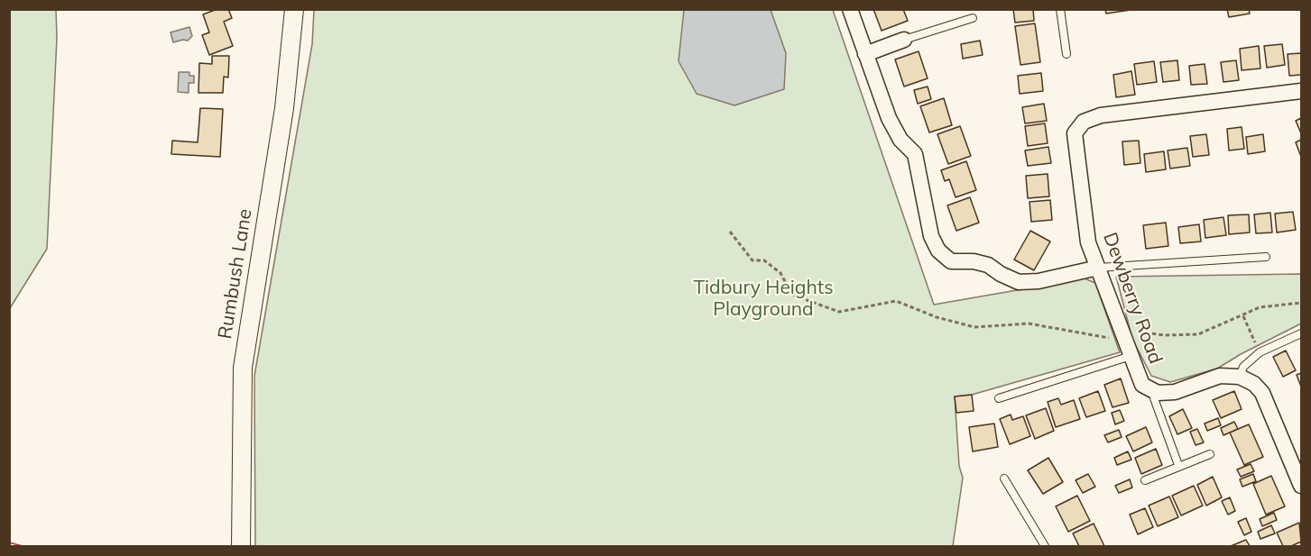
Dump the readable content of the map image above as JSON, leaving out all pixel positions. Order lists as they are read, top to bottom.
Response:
{
  "streets": {
    "street": ["Rumbush Lane", "Dewberry Road"]
  },
  "parks": ["Tidbury Heights Playground"]
}
